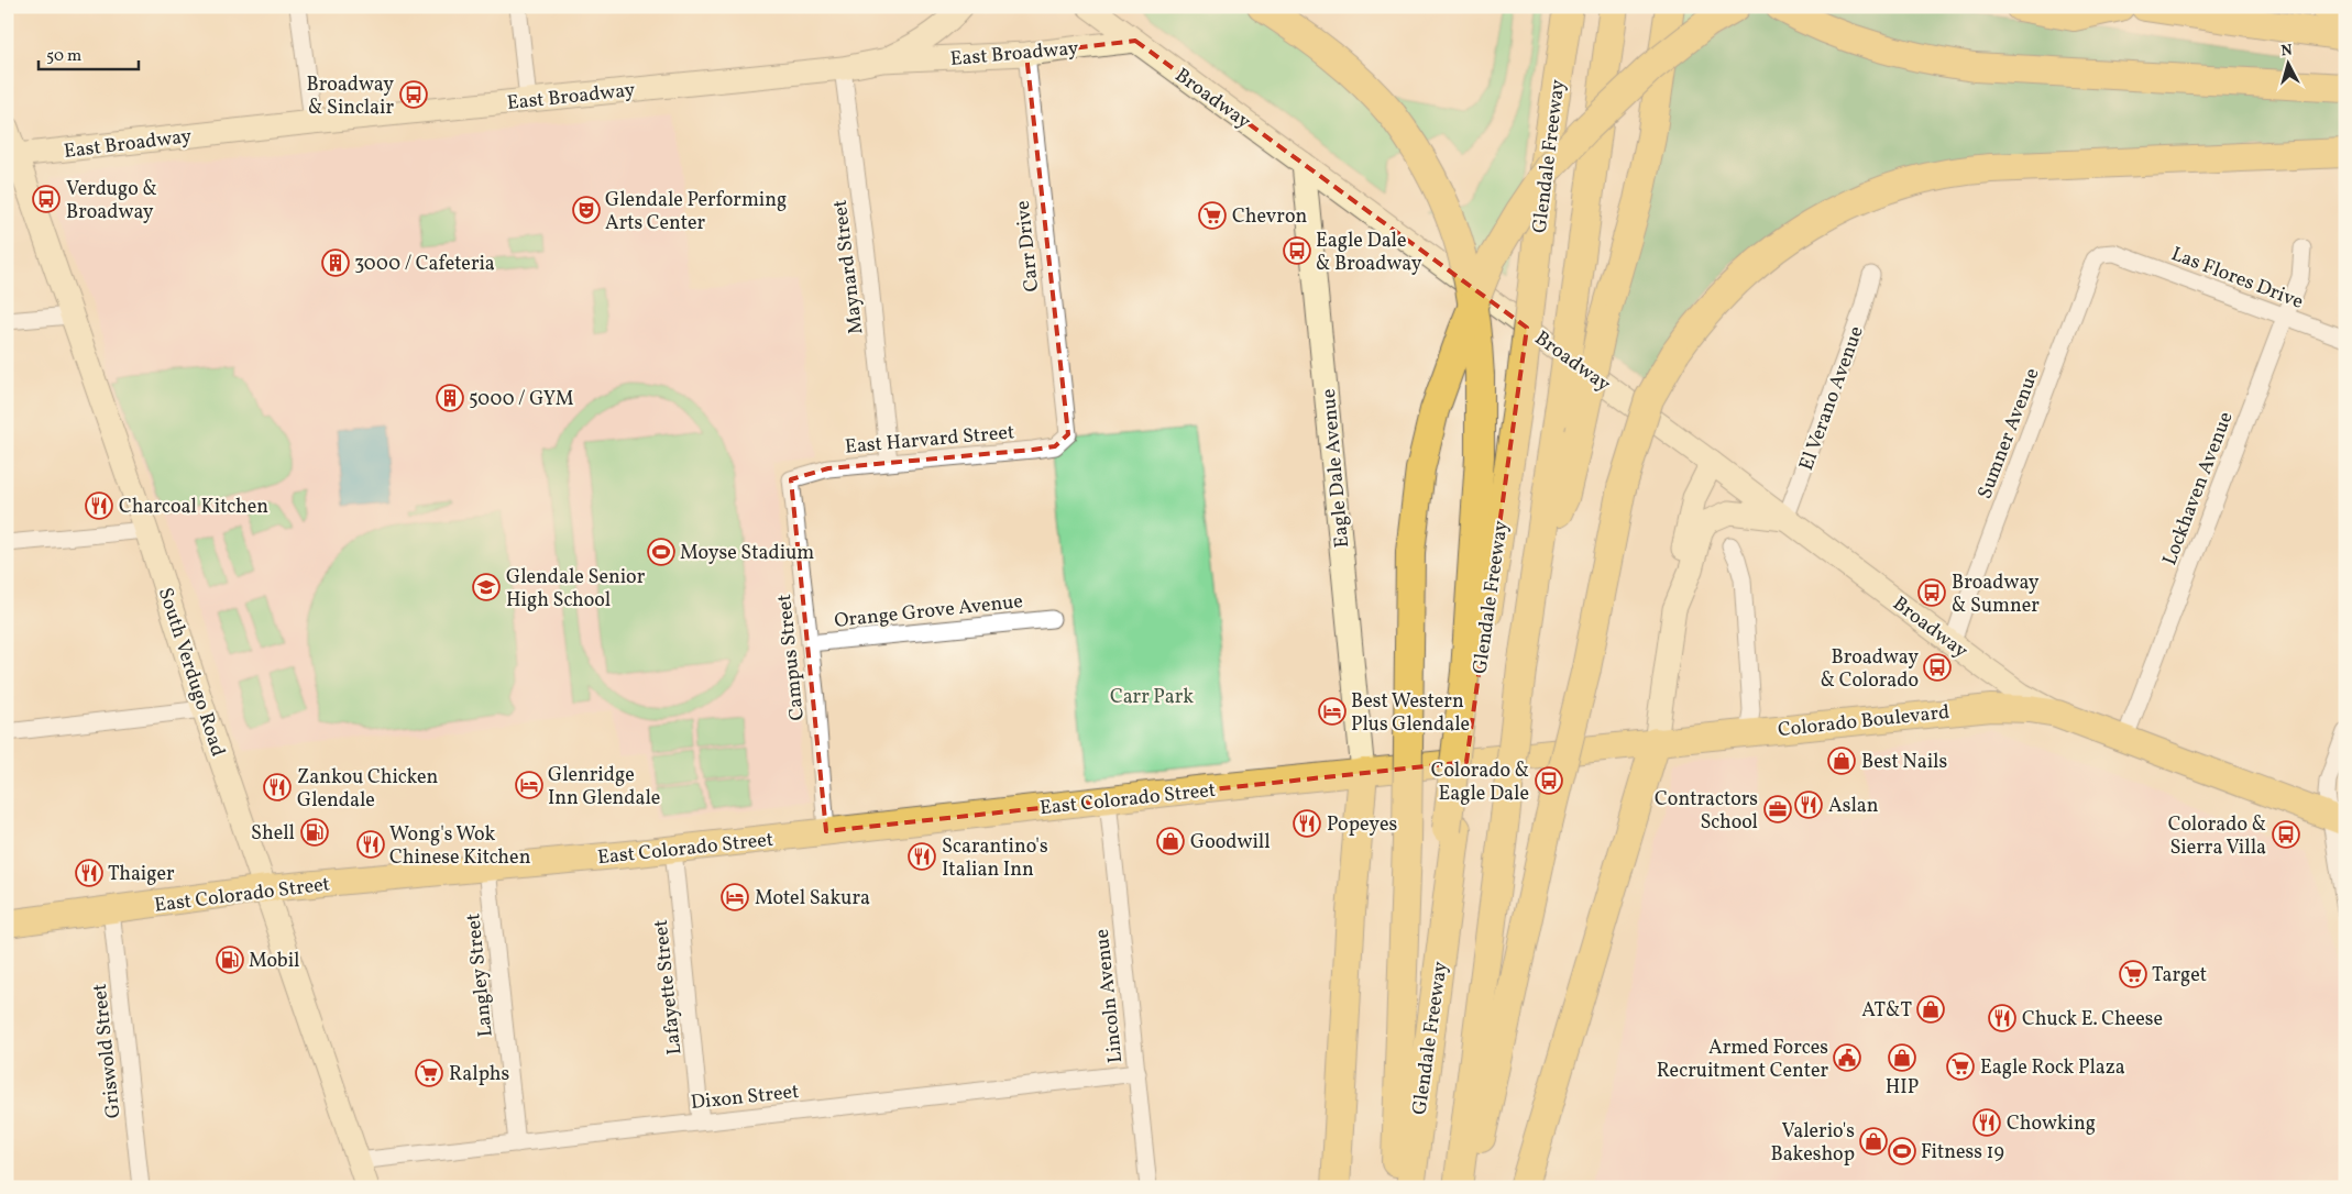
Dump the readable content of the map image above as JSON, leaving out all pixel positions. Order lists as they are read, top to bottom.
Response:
{
  "streets": {
    "highway": ["Glendale Freeway"],
    "main road": [
      "East Broadway",
      "Broadway",
      "Eagle Dale Avenue",
      "South Verdugo Road",
      "Colorado Boulevard",
      "East Colorado Street"
    ],
    "street": [
      "Carr Drive",
      "Maynard Street",
      "Las Flores Drive",
      "El Verano Avenue",
      "Sumner Avenue",
      "East Harvard Street",
      "Lockhaven Avenue",
      "Orange Grove Avenue",
      "Campus Street",
      "Langley Street",
      "Lafayette Street",
      "Lincoln Avenue",
      "Griswold Street",
      "Dixon Street"
    ]
  },
  "crossings": [
    ["East Broadway", "Broadway"],
    ["East Broadway", "Carr Drive"],
    ["East Broadway", "Maynard Street"],
    ["East Broadway", "South Verdugo Road"],
    ["Broadway", "El Verano Avenue"],
    ["Broadway", "Sumner Avenue"],
    ["Broadway", "Eagle Dale Avenue"],
    ["Broadway", "Colorado Boulevard"],
    ["Carr Drive", "East Harvard Street"],
    ["Maynard Street", "East Harvard Street"],
    ["Las Flores Drive", "Sumner Avenue"],
    ["Las Flores Drive", "Lockhaven Avenue"],
    ["East Harvard Street", "Campus Street"],
    ["Eagle Dale Avenue", "Colorado Boulevard"],
    ["Eagle Dale Avenue", "East Colorado Street"],
    ["Lockhaven Avenue", "Colorado Boulevard"],
    ["Orange Grove Avenue", "Campus Street"],
    ["Campus Street", "East Colorado Street"],
    ["South Verdugo Road", "East Colorado Street"],
    ["South Verdugo Road", "Dixon Street"],
    ["Colorado Boulevard", "East Colorado Street"],
    ["East Colorado Street", "Langley Street"],
    ["East Colorado Street", "Lafayette Street"],
    ["East Colorado Street", "Lincoln Avenue"],
    ["East Colorado Street", "Griswold Street"],
    ["Langley Street", "Dixon Street"],
    ["Lafayette Street", "Dixon Street"],
    ["Lincoln Avenue", "Dixon Street"]
  ],
  "parks": ["Carr Park"],
  "places": {
    "bus stop": [
      "Broadway & Sinclair",
      "Verdugo & Broadway",
      "Eagle Dale & Broadway",
      "Broadway & Sumner",
      "Broadway & Colorado",
      "Colorado & Eagle Dale",
      "Colorado & Sierra Villa"
    ],
    "theatre": ["Glendale Performing Arts Center"],
    "supermarket": [
      "Chevron",
      "Target",
      "Eagle Rock Plaza",
      "Ralphs"
    ],
    "building": ["3000 / Cafeteria", "5000 / GYM"],
    "restaurant": [
      "Charcoal Kitchen",
      "Zankou Chicken Glendale",
      "Aslan",
      "Popeyes",
      "Wong's Wok Chinese Kitchen",
      "Scarantino's Italian Inn",
      "Thaiger",
      "Chuck E. Cheese",
      "Chowking"
    ],
    "sports": ["Moyse Stadium", "Fitness 19"],
    "school or university": ["Glendale Senior High School"],
    "hotel": ["Best Western Plus Glendale", "Glenridge Inn Glendale", "Motel Sakura"],
    "shop": [
      "Best Nails",
      "Goodwill",
      "AT&T",
      "HIP",
      "Valerio's Bakeshop"
    ],
    "office": ["Contractors School"],
    "fuel station": ["Shell", "Mobil"],
    "public building": ["Armed Forces Recruitment Center"]
  },
  "scale_bar": "50 m",
  "north": "top"
}
